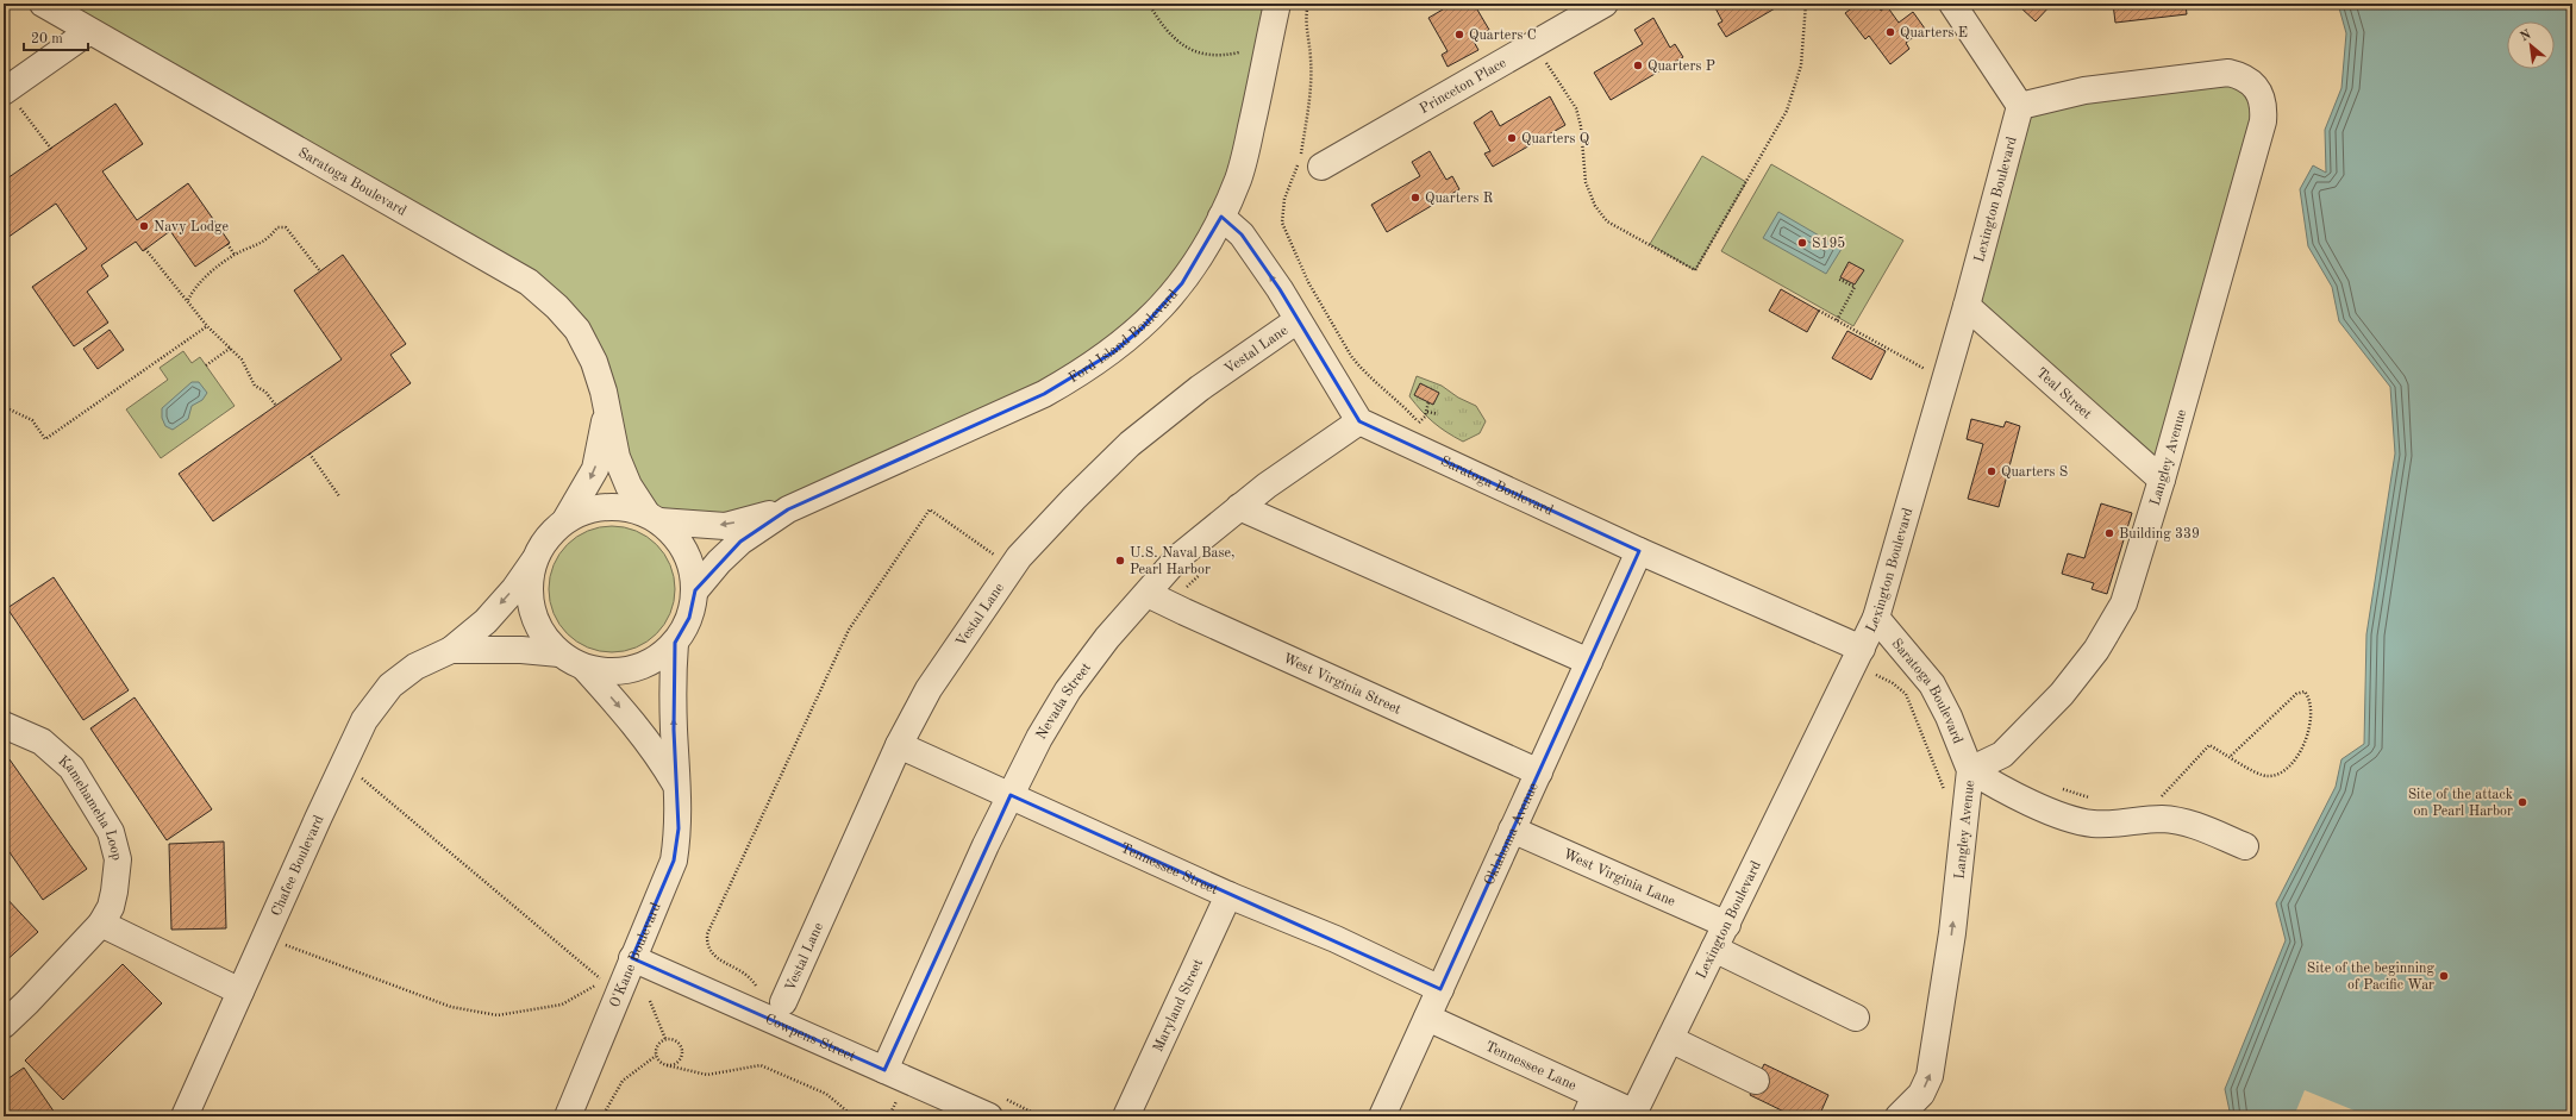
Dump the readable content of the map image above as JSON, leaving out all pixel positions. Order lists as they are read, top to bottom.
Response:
{
  "streets": {
    "street": [
      "Princeton Place",
      "Saratoga Boulevard",
      "Lexington Boulevard",
      "Ford Island Boulevard",
      "Vestal Lane",
      "Teal Street",
      "Langley Avenue",
      "West Virginia Street",
      "Nevada Street",
      "Kamehameha Loop",
      "Oklahoma Avenue",
      "Chafee Boulevard",
      "Tennessee Street",
      "West Virginia Lane",
      "O'Kane Boulevard",
      "Maryland Street",
      "Cowpens Street",
      "Tennessee Lane"
    ]
  },
  "crossings": [
    ["Saratoga Boulevard", "Lexington Boulevard"],
    ["Saratoga Boulevard", "Ford Island Boulevard"],
    ["Saratoga Boulevard", "Langley Avenue"],
    ["Saratoga Boulevard", "Nevada Street"],
    ["Saratoga Boulevard", "Oklahoma Avenue"],
    ["Saratoga Boulevard", "Chafee Boulevard"],
    ["Saratoga Boulevard", "O'Kane Boulevard"],
    ["Lexington Boulevard", "Teal Street"],
    ["Lexington Boulevard", "Langley Avenue"],
    ["Lexington Boulevard", "West Virginia Lane"],
    ["Lexington Boulevard", "Tennessee Lane"],
    ["Ford Island Boulevard", "Chafee Boulevard"],
    ["Ford Island Boulevard", "O'Kane Boulevard"],
    ["Vestal Lane", "Tennessee Street"],
    ["Teal Street", "Langley Avenue"],
    ["West Virginia Street", "Nevada Street"],
    ["West Virginia Street", "Oklahoma Avenue"],
    ["Nevada Street", "Tennessee Street"],
    ["Nevada Street", "Cowpens Street"],
    ["Oklahoma Avenue", "Tennessee Street"],
    ["Oklahoma Avenue", "West Virginia Lane"],
    ["Oklahoma Avenue", "Tennessee Lane"],
    ["Chafee Boulevard", "O'Kane Boulevard"],
    ["Tennessee Street", "Maryland Street"],
    ["O'Kane Boulevard", "Cowpens Street"]
  ],
  "places": [
    "Quarters E",
    "Quarters C",
    "Quarters P",
    "Quarters Q",
    "Quarters R",
    "Navy Lodge",
    "S195",
    "Quarters S",
    "Building 339",
    "U.S. Naval Base, Pearl Harbor",
    "Site of the attack on Pearl Harbor",
    "Site of the beginning of Pacific War"
  ],
  "scale_bar": "20 m",
  "north": "top left"
}
